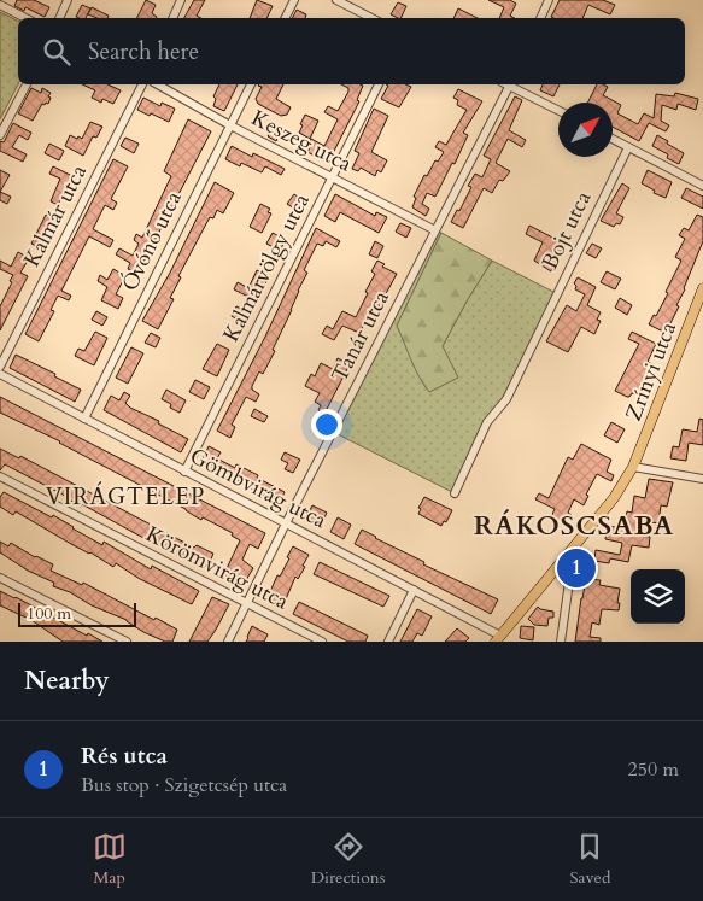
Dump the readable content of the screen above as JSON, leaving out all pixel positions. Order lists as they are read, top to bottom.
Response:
{
  "streets": {
    "main road": ["Zrínyi utca"],
    "street": [
      "Keszeg utca",
      "Kalmár utca",
      "Bojt utca",
      "Óvónő utca",
      "Kalmárvölgy utca",
      "Tanár utca",
      "Gömbvirág utca",
      "Körömvirág utca"
    ]
  },
  "crossings": [
    ["Keszeg utca", "Óvónő utca"],
    ["Keszeg utca", "Kalmárvölgy utca"],
    ["Keszeg utca", "Tanár utca"],
    ["Óvónő utca", "Gömbvirág utca"],
    ["Kalmárvölgy utca", "Gömbvirág utca"],
    ["Tanár utca", "Gömbvirág utca"],
    ["Tanár utca", "Körömvirág utca"],
    ["Zrínyi utca", "Gömbvirág utca"]
  ],
  "districts": ["VIRÁGTELEP", "RÁKOSCSABA"],
  "scale_bar": "100 m",
  "north": "top right",
  "page": {
    "search": "Search here",
    "pins": "1",
    "scale": "100 m",
    "heading": "Nearby",
    "list": [
      {
        "mark": "1",
        "name": "Rés utca",
        "note": "Bus stop · Szigetcsép utca",
        "value": "250 m"
      }
    ],
    "nav": ["Map", "Directions", "Saved"]
  }
}
